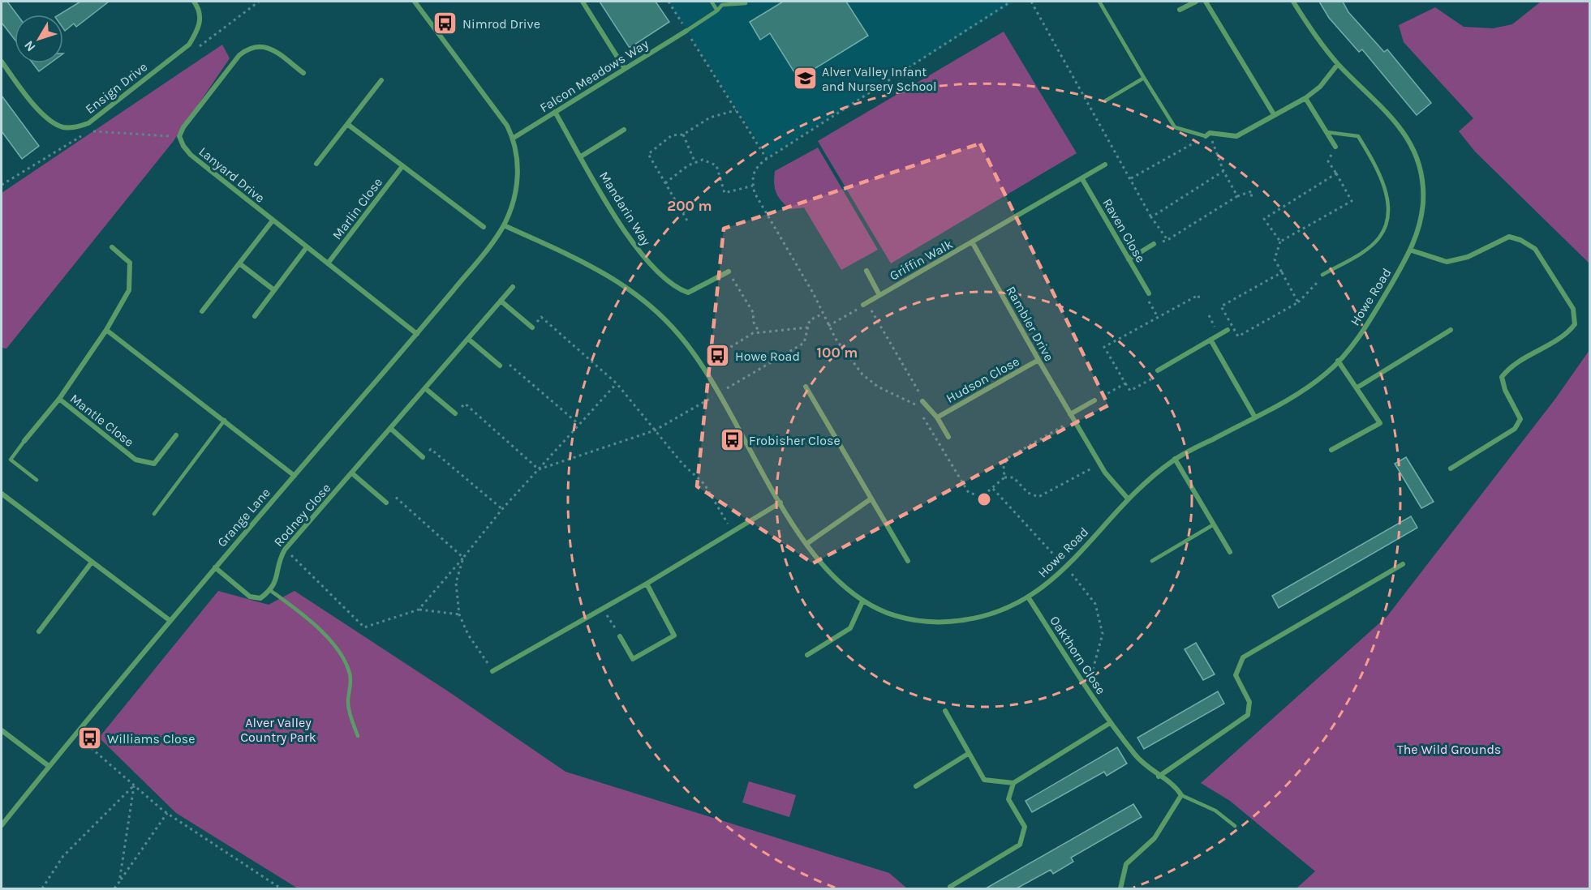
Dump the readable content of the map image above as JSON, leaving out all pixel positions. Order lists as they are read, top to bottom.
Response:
{
  "streets": {
    "street": [
      "Falcon Meadows Way",
      "Ensign Drive",
      "Lanyard Drive",
      "Marlin Close",
      "Mandarin Way",
      "Raven Close",
      "Griffin Walk",
      "Howe Road",
      "Rambler Drive",
      "Hudson Close",
      "Mantle Close",
      "Rodney Close",
      "Grange Lane",
      "Oakthorn Close"
    ]
  },
  "crossings": [
    ["Falcon Meadows Way", "Mandarin Way"],
    ["Lanyard Drive", "Marlin Close"],
    ["Lanyard Drive", "Grange Lane"],
    ["Griffin Walk", "Rambler Drive"],
    ["Howe Road", "Rambler Drive"],
    ["Howe Road", "Grange Lane"],
    ["Howe Road", "Oakthorn Close"],
    ["Rambler Drive", "Hudson Close"]
  ],
  "parks": ["Alver Valley Country Park", "The Wild Grounds"],
  "places": {
    "bus stop": [
      "Nimrod Drive",
      "Howe Road",
      "Frobisher Close",
      "Williams Close"
    ],
    "school or university": ["Alver Valley Infant and Nursery School"]
  },
  "north": "bottom left",
  "rings": ["200 m", "100 m"]
}
